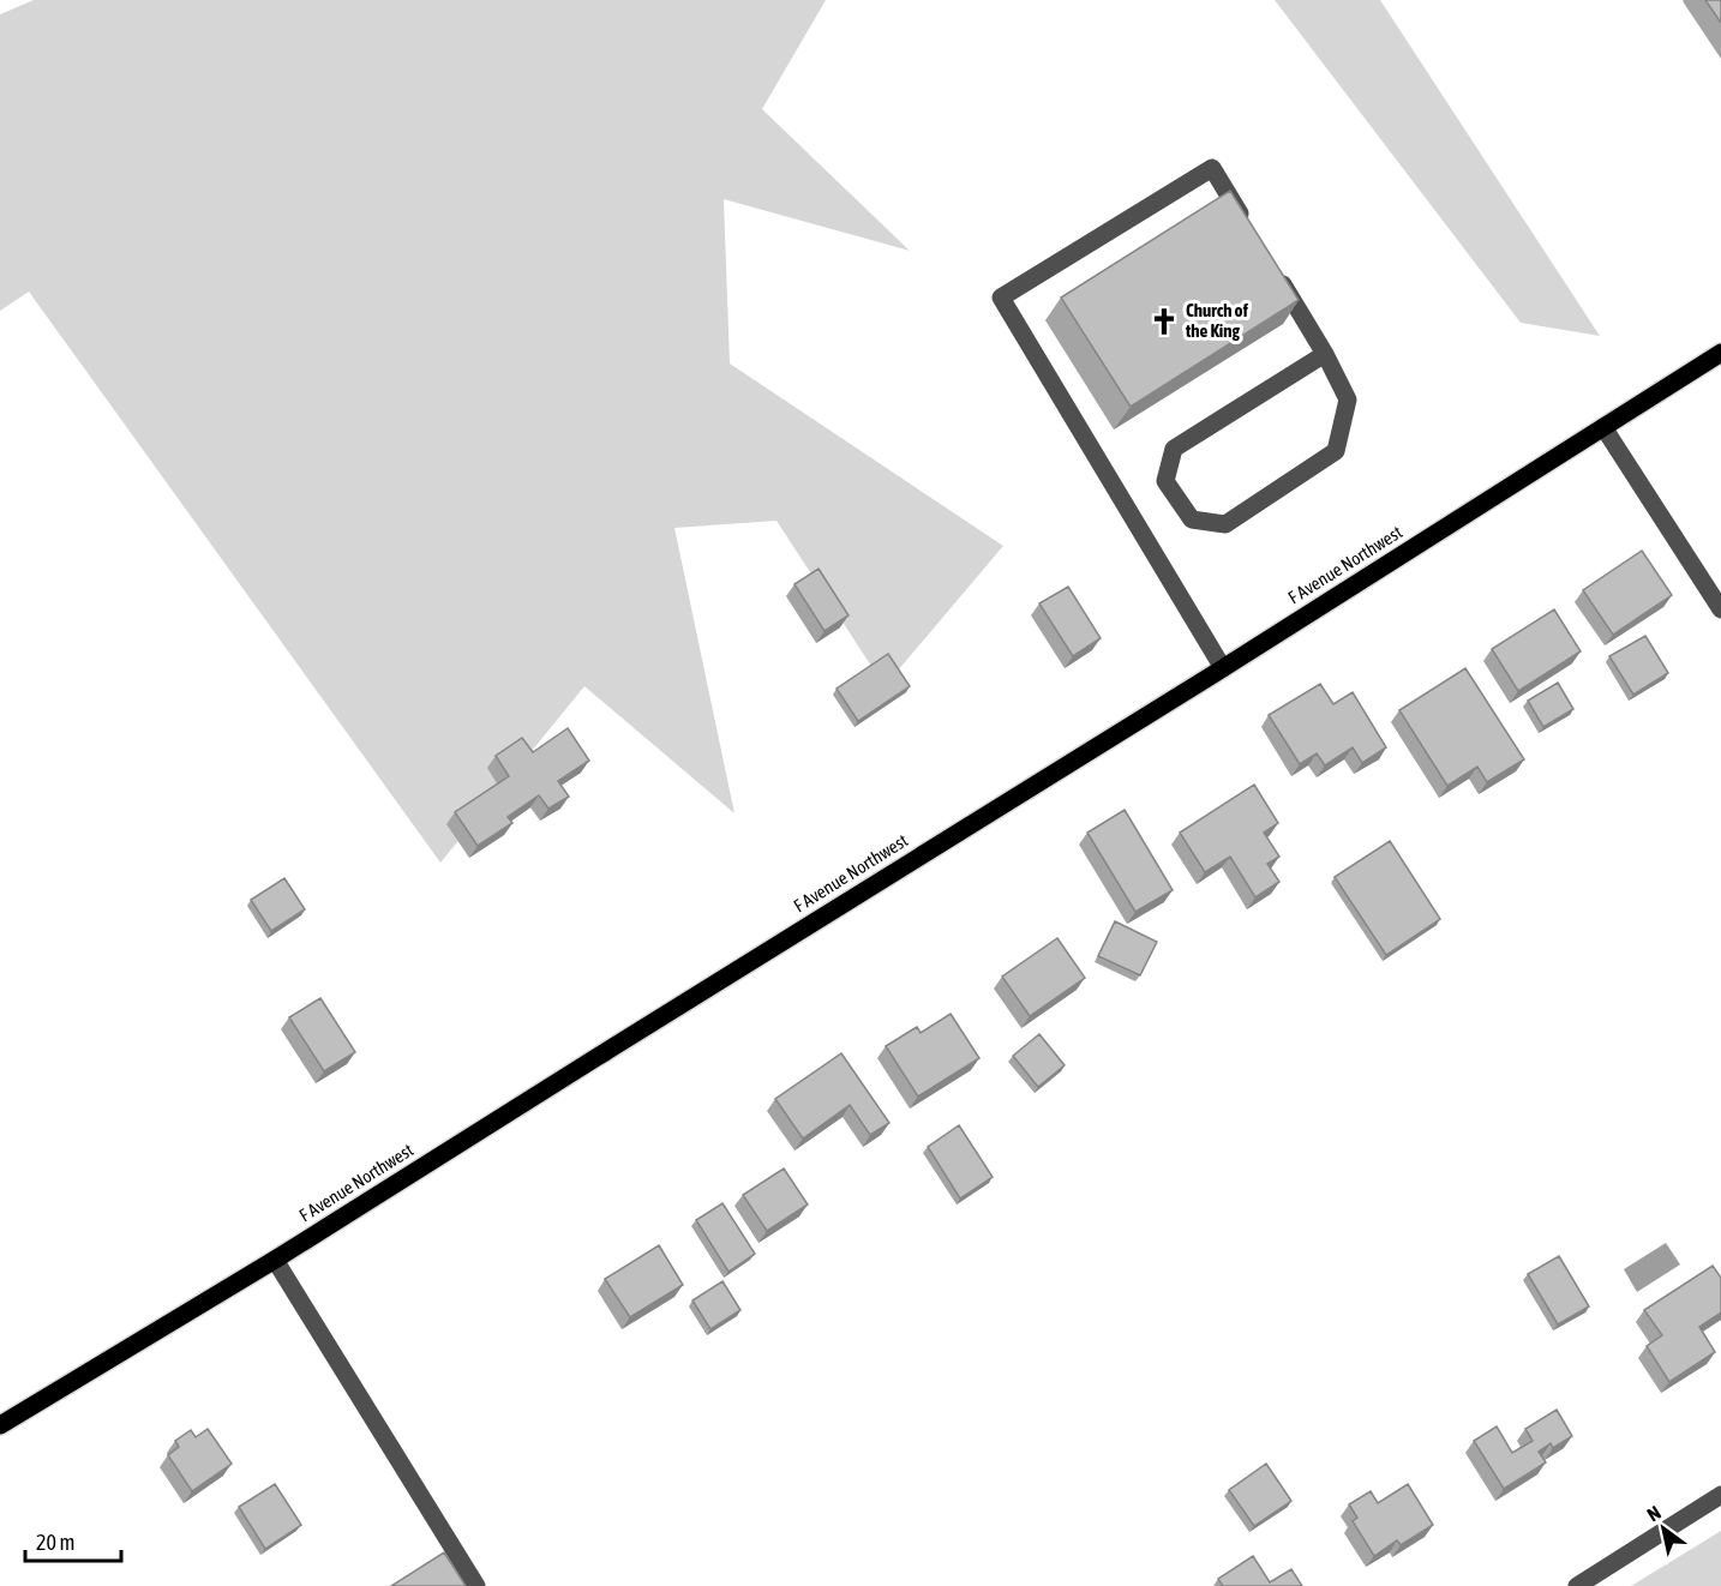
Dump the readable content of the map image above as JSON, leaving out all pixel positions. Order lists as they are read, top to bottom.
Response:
{
  "streets": {
    "main road": ["F Avenue Northwest"]
  },
  "places": {
    "church": ["Church of the King"]
  },
  "scale_bar": "20 m",
  "north": "top left"
}
